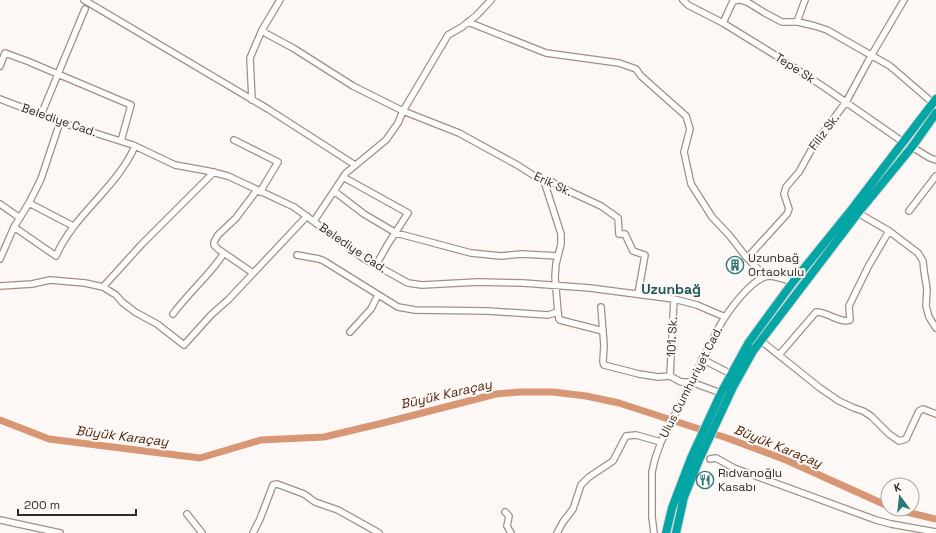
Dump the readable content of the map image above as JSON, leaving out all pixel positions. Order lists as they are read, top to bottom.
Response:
{
  "streets": {
    "street": [
      "Tepe Sk",
      "Belediye Cad.",
      "Filiz Sk.",
      "Erik Sk.",
      "101. Sk.",
      "Ulus Cumhuriyet Cad."
    ]
  },
  "crossings": [
    ["Tepe Sk", "Filiz Sk."],
    ["Belediye Cad.", "Erik Sk."],
    ["Belediye Cad.", "101. Sk."],
    ["Belediye Cad.", "Ulus Cumhuriyet Cad."]
  ],
  "districts": ["Uzunbağ"],
  "water": ["Büyük Karaçay"],
  "places": {
    "building": ["Uzunbağ Ortaokulu"],
    "restaurant": ["Rıdvanoğlu Kasabı"]
  },
  "scale_bar": "200 m",
  "north": "top"
}
